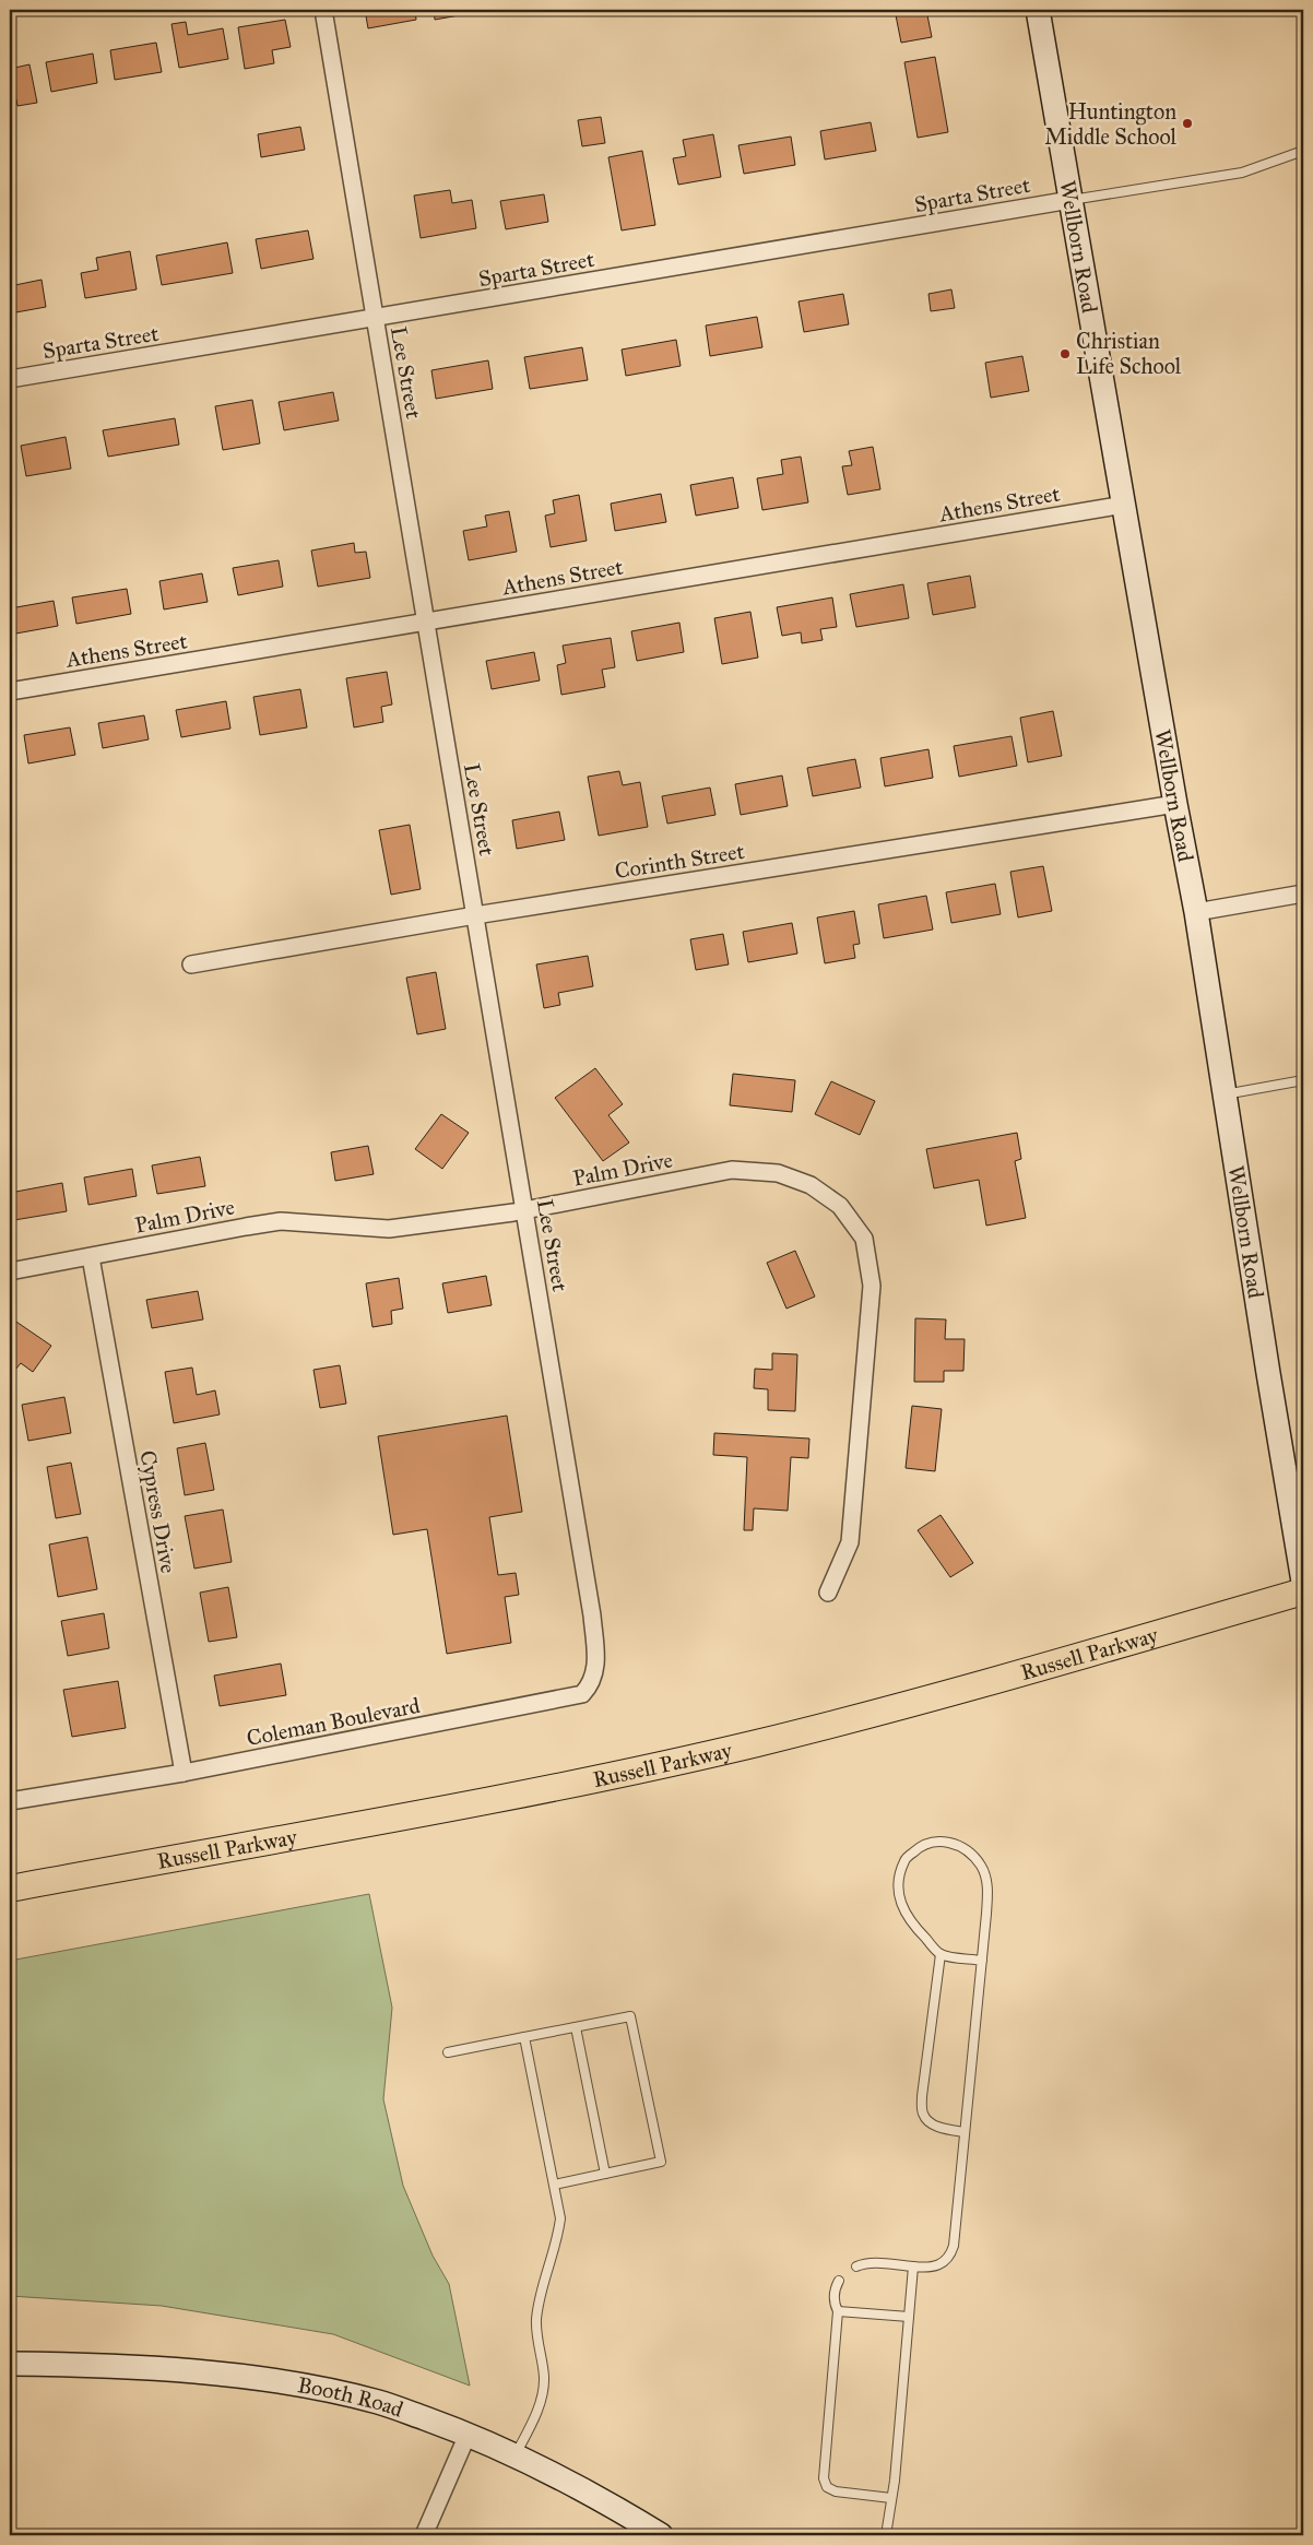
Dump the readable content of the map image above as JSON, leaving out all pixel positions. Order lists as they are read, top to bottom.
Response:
{
  "streets": {
    "main road": ["Russell Parkway"],
    "street": [
      "Sparta Street",
      "Wellborn Road",
      "Lee Street",
      "Athens Street",
      "Corinth Street",
      "Palm Drive",
      "Cypress Drive",
      "Coleman Boulevard",
      "Booth Road"
    ]
  },
  "crossings": [
    ["Sparta Street", "Wellborn Road"],
    ["Sparta Street", "Lee Street"],
    ["Wellborn Road", "Athens Street"],
    ["Wellborn Road", "Corinth Street"],
    ["Lee Street", "Athens Street"],
    ["Lee Street", "Corinth Street"],
    ["Lee Street", "Palm Drive"],
    ["Lee Street", "Coleman Boulevard"],
    ["Palm Drive", "Cypress Drive"],
    ["Cypress Drive", "Coleman Boulevard"]
  ],
  "places": ["Huntington Middle School", "Christian Life School"]
}
